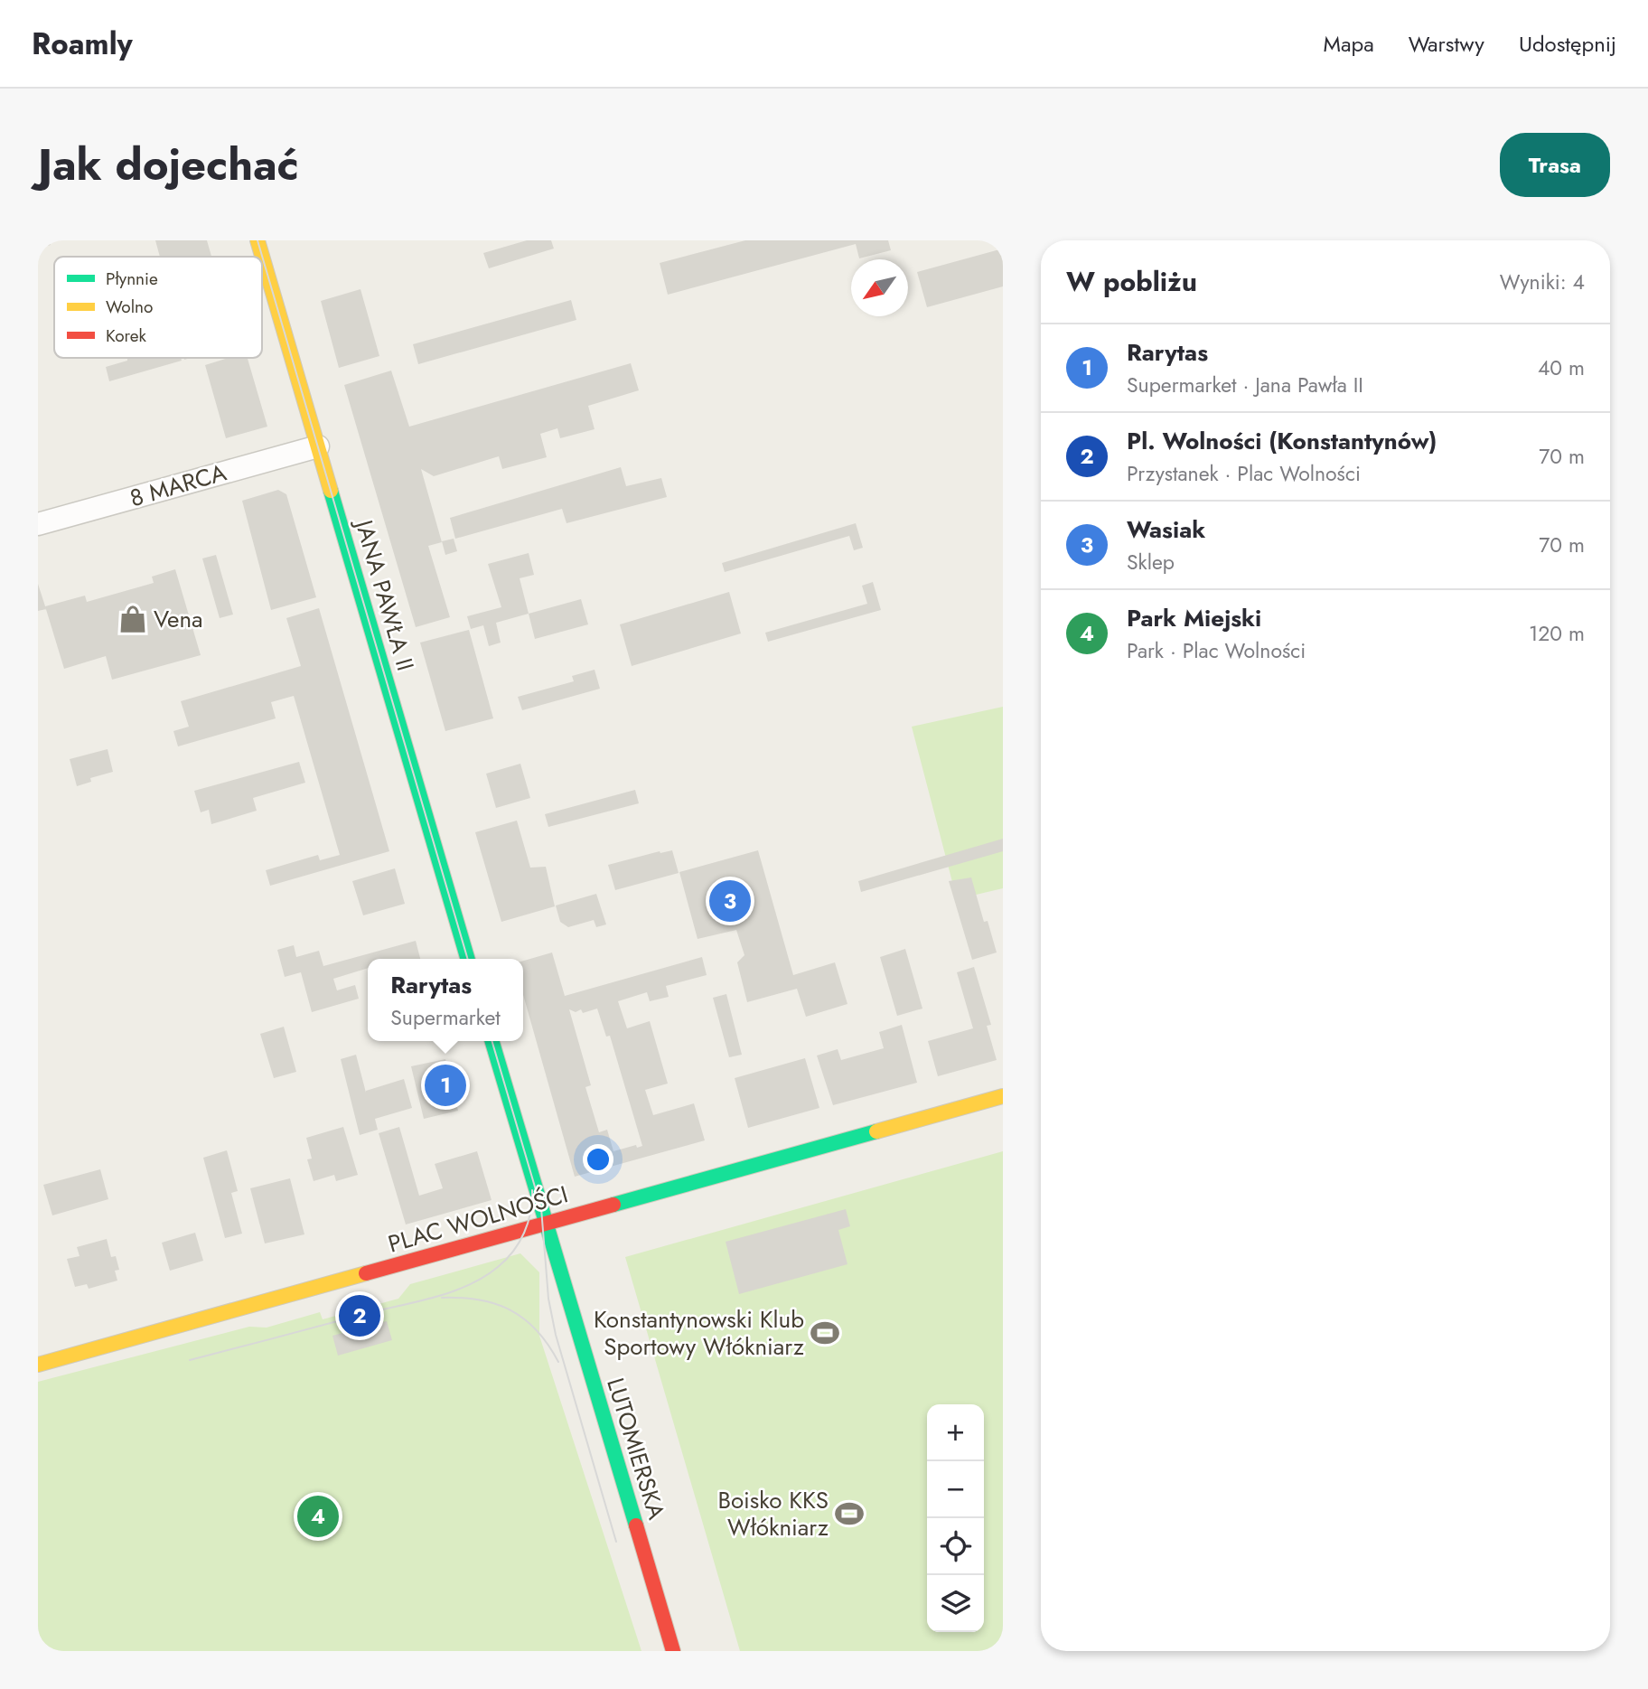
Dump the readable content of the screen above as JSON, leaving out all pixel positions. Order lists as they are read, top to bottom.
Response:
{
  "streets": {
    "main road": ["JANA PAWŁA II", "PLAC WOLNOŚCI", "LUTOMIERSKA"],
    "street": ["8 MARCA"]
  },
  "crossings": [
    ["8 MARCA", "JANA PAWŁA II"],
    ["PLAC WOLNOŚCI", "LUTOMIERSKA"]
  ],
  "places": {
    "shop": ["Vena"],
    "sports": ["Konstantynowski Klub Sportowy Włókniarz", "Boisko KKS Włókniarz"]
  },
  "legend": ["Płynnie", "Wolno", "Korek"],
  "north": "bottom left",
  "page": {
    "header": "Roamly",
    "nav": ["Mapa", "Warstwy", "Udostępnij"],
    "title": "Jak dojechać",
    "buttons": "Trasa",
    "heading": ["W pobliżu", "Wyniki: 4"],
    "list": [
      {
        "mark": "1",
        "name": "Rarytas",
        "note": "Supermarket · Jana Pawła II",
        "value": "40 m"
      },
      {
        "mark": "2",
        "name": "Pl. Wolności (Konstantynów)",
        "note": "Przystanek · Plac Wolności",
        "value": "70 m"
      },
      {
        "mark": "3",
        "name": "Wasiak",
        "note": "Sklep",
        "value": "70 m"
      },
      {
        "mark": "4",
        "name": "Park Miejski",
        "note": "Park · Plac Wolności",
        "value": "120 m"
      }
    ],
    "pins": [
      "3",
      "1",
      "2",
      "4"
    ],
    "popup": ["Rarytas", "Supermarket"],
    "map_buttons": ["+", "−"]
  }
}
